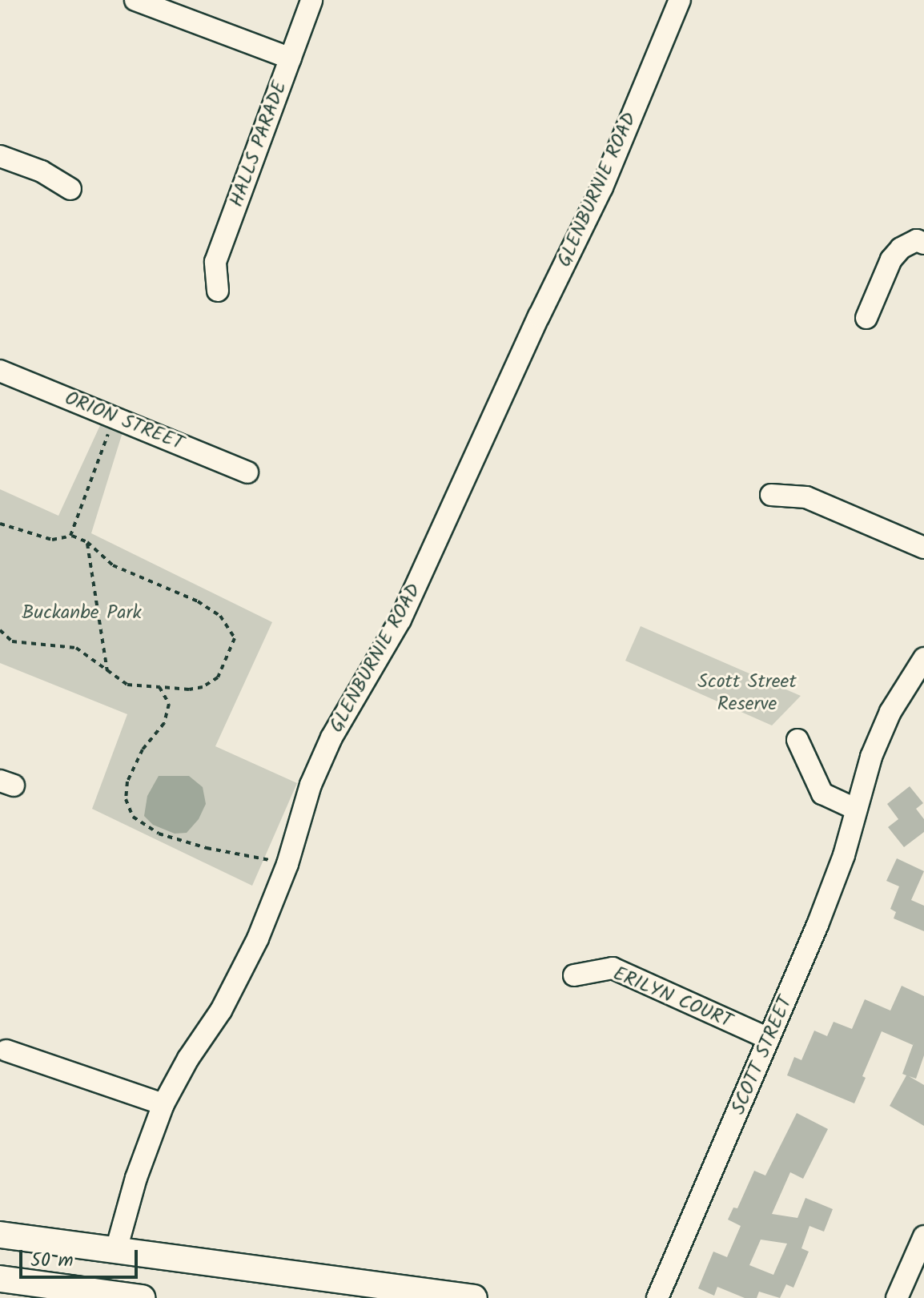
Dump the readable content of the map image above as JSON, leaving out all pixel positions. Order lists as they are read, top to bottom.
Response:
{
  "streets": {
    "street": [
      "HALLS PARADE",
      "GLENBURNIE ROAD",
      "ORION STREET",
      "ERILYN COURT",
      "SCOTT STREET"
    ]
  },
  "crossings": [
    ["ERILYN COURT", "SCOTT STREET"]
  ],
  "parks": ["Buckanbe Park", "Scott Street Reserve"],
  "scale_bar": "50 m"
}
